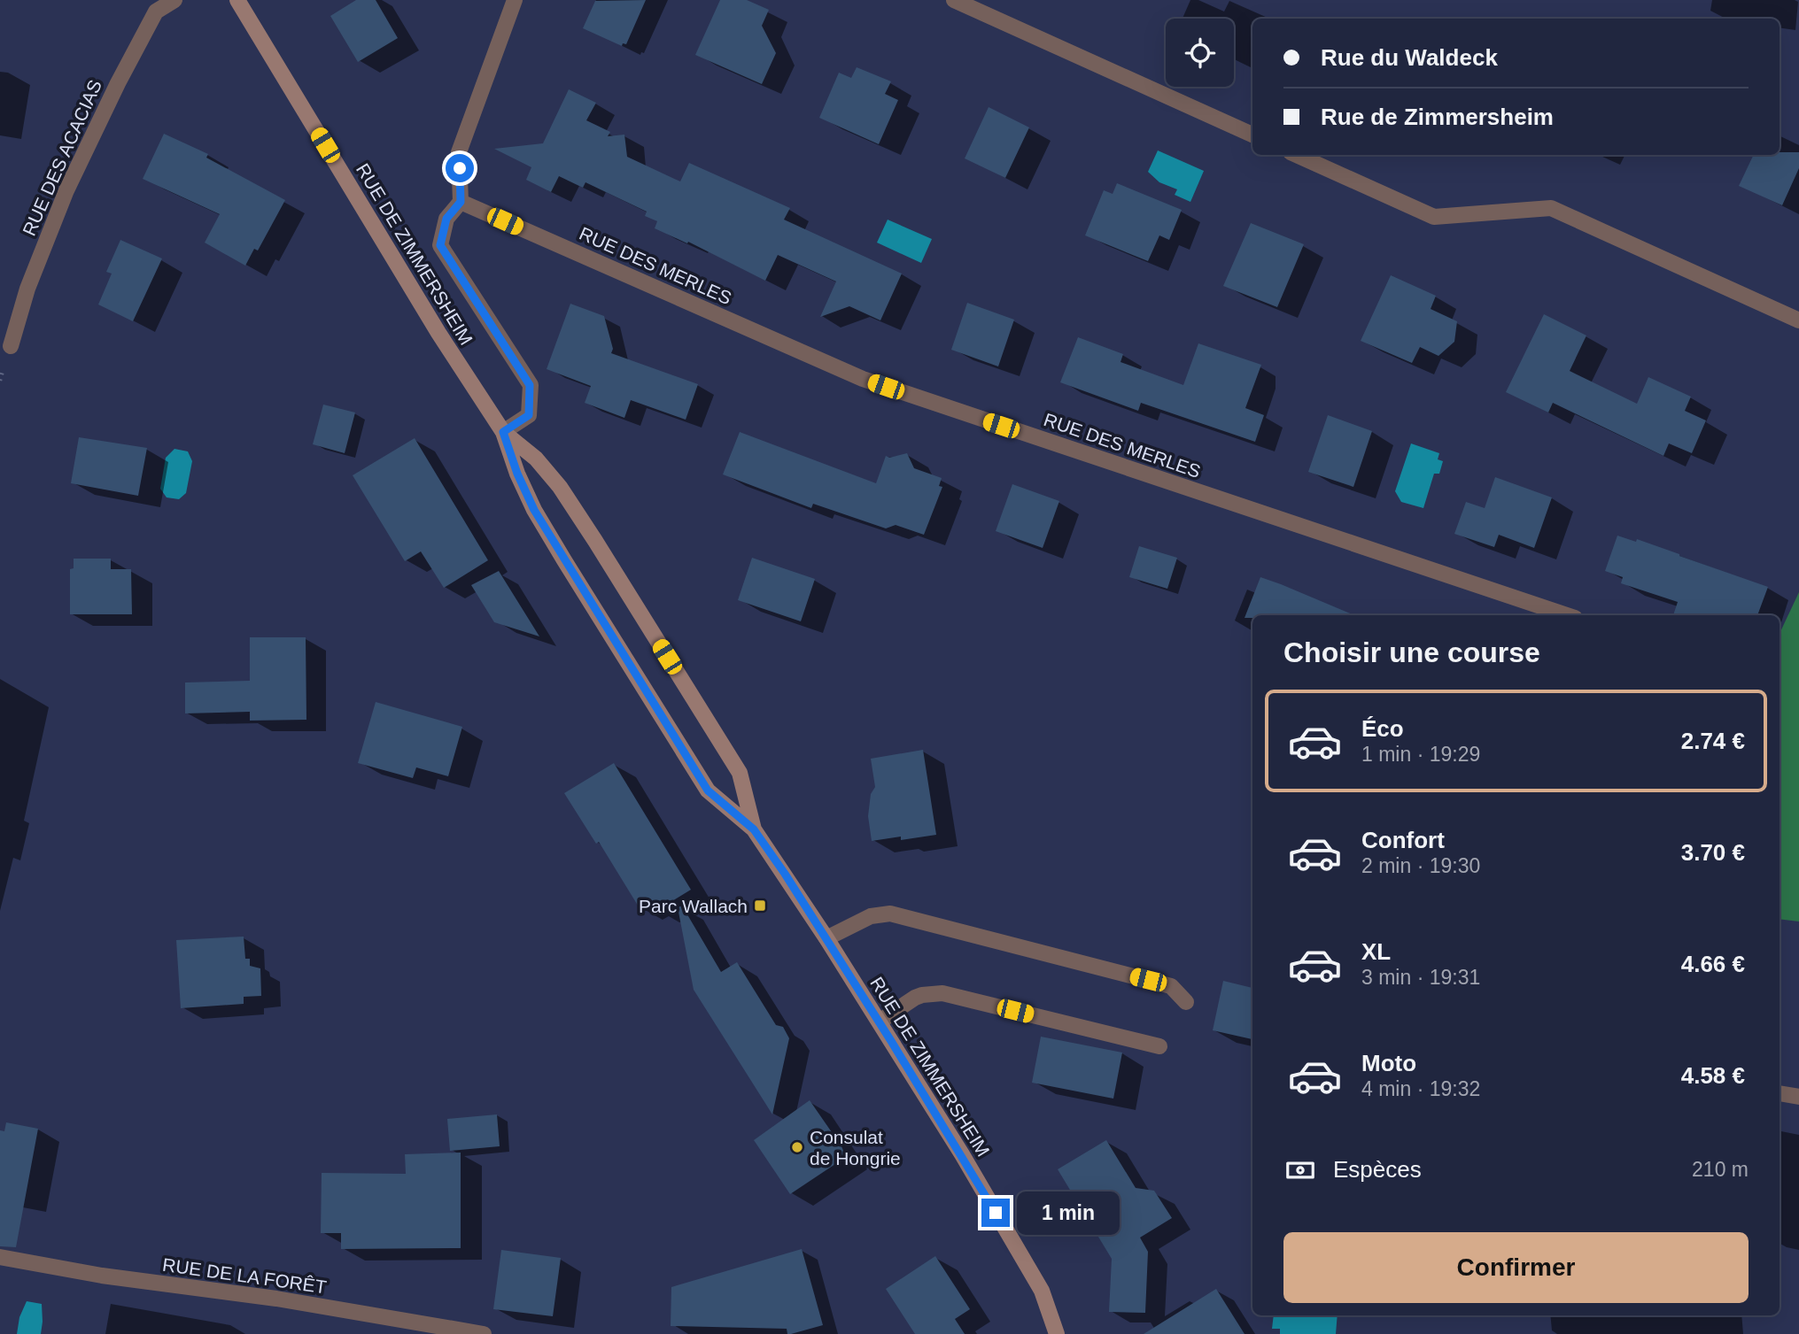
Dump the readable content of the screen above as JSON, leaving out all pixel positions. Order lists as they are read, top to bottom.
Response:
{
  "streets": {
    "main road": ["RUE DE ZIMMERSHEIM"],
    "street": ["RUE DES ACACIAS", "RUE DES MERLES", "RUE DE LA FORÊT"]
  },
  "places": {
    "transit": ["Parc Wallach"],
    "other": ["Consulat de Hongrie"]
  },
  "page": {
    "banner": ["Rue du Waldeck", "Rue de Zimmersheim"],
    "heading": "Choisir une course",
    "list": [
      {
        "name": "Éco",
        "note": "1 min · 19:29",
        "value": "2.74 €"
      },
      {
        "name": "Confort",
        "note": "2 min · 19:30",
        "value": "3.70 €"
      },
      {
        "name": "XL",
        "note": "3 min · 19:31",
        "value": "4.66 €"
      },
      {
        "name": "Moto",
        "note": "4 min · 19:32",
        "value": "4.58 €"
      }
    ],
    "pay": ["Espèces", "210 m"],
    "bubble": "1 min",
    "buttons": "Confirmer"
  }
}
